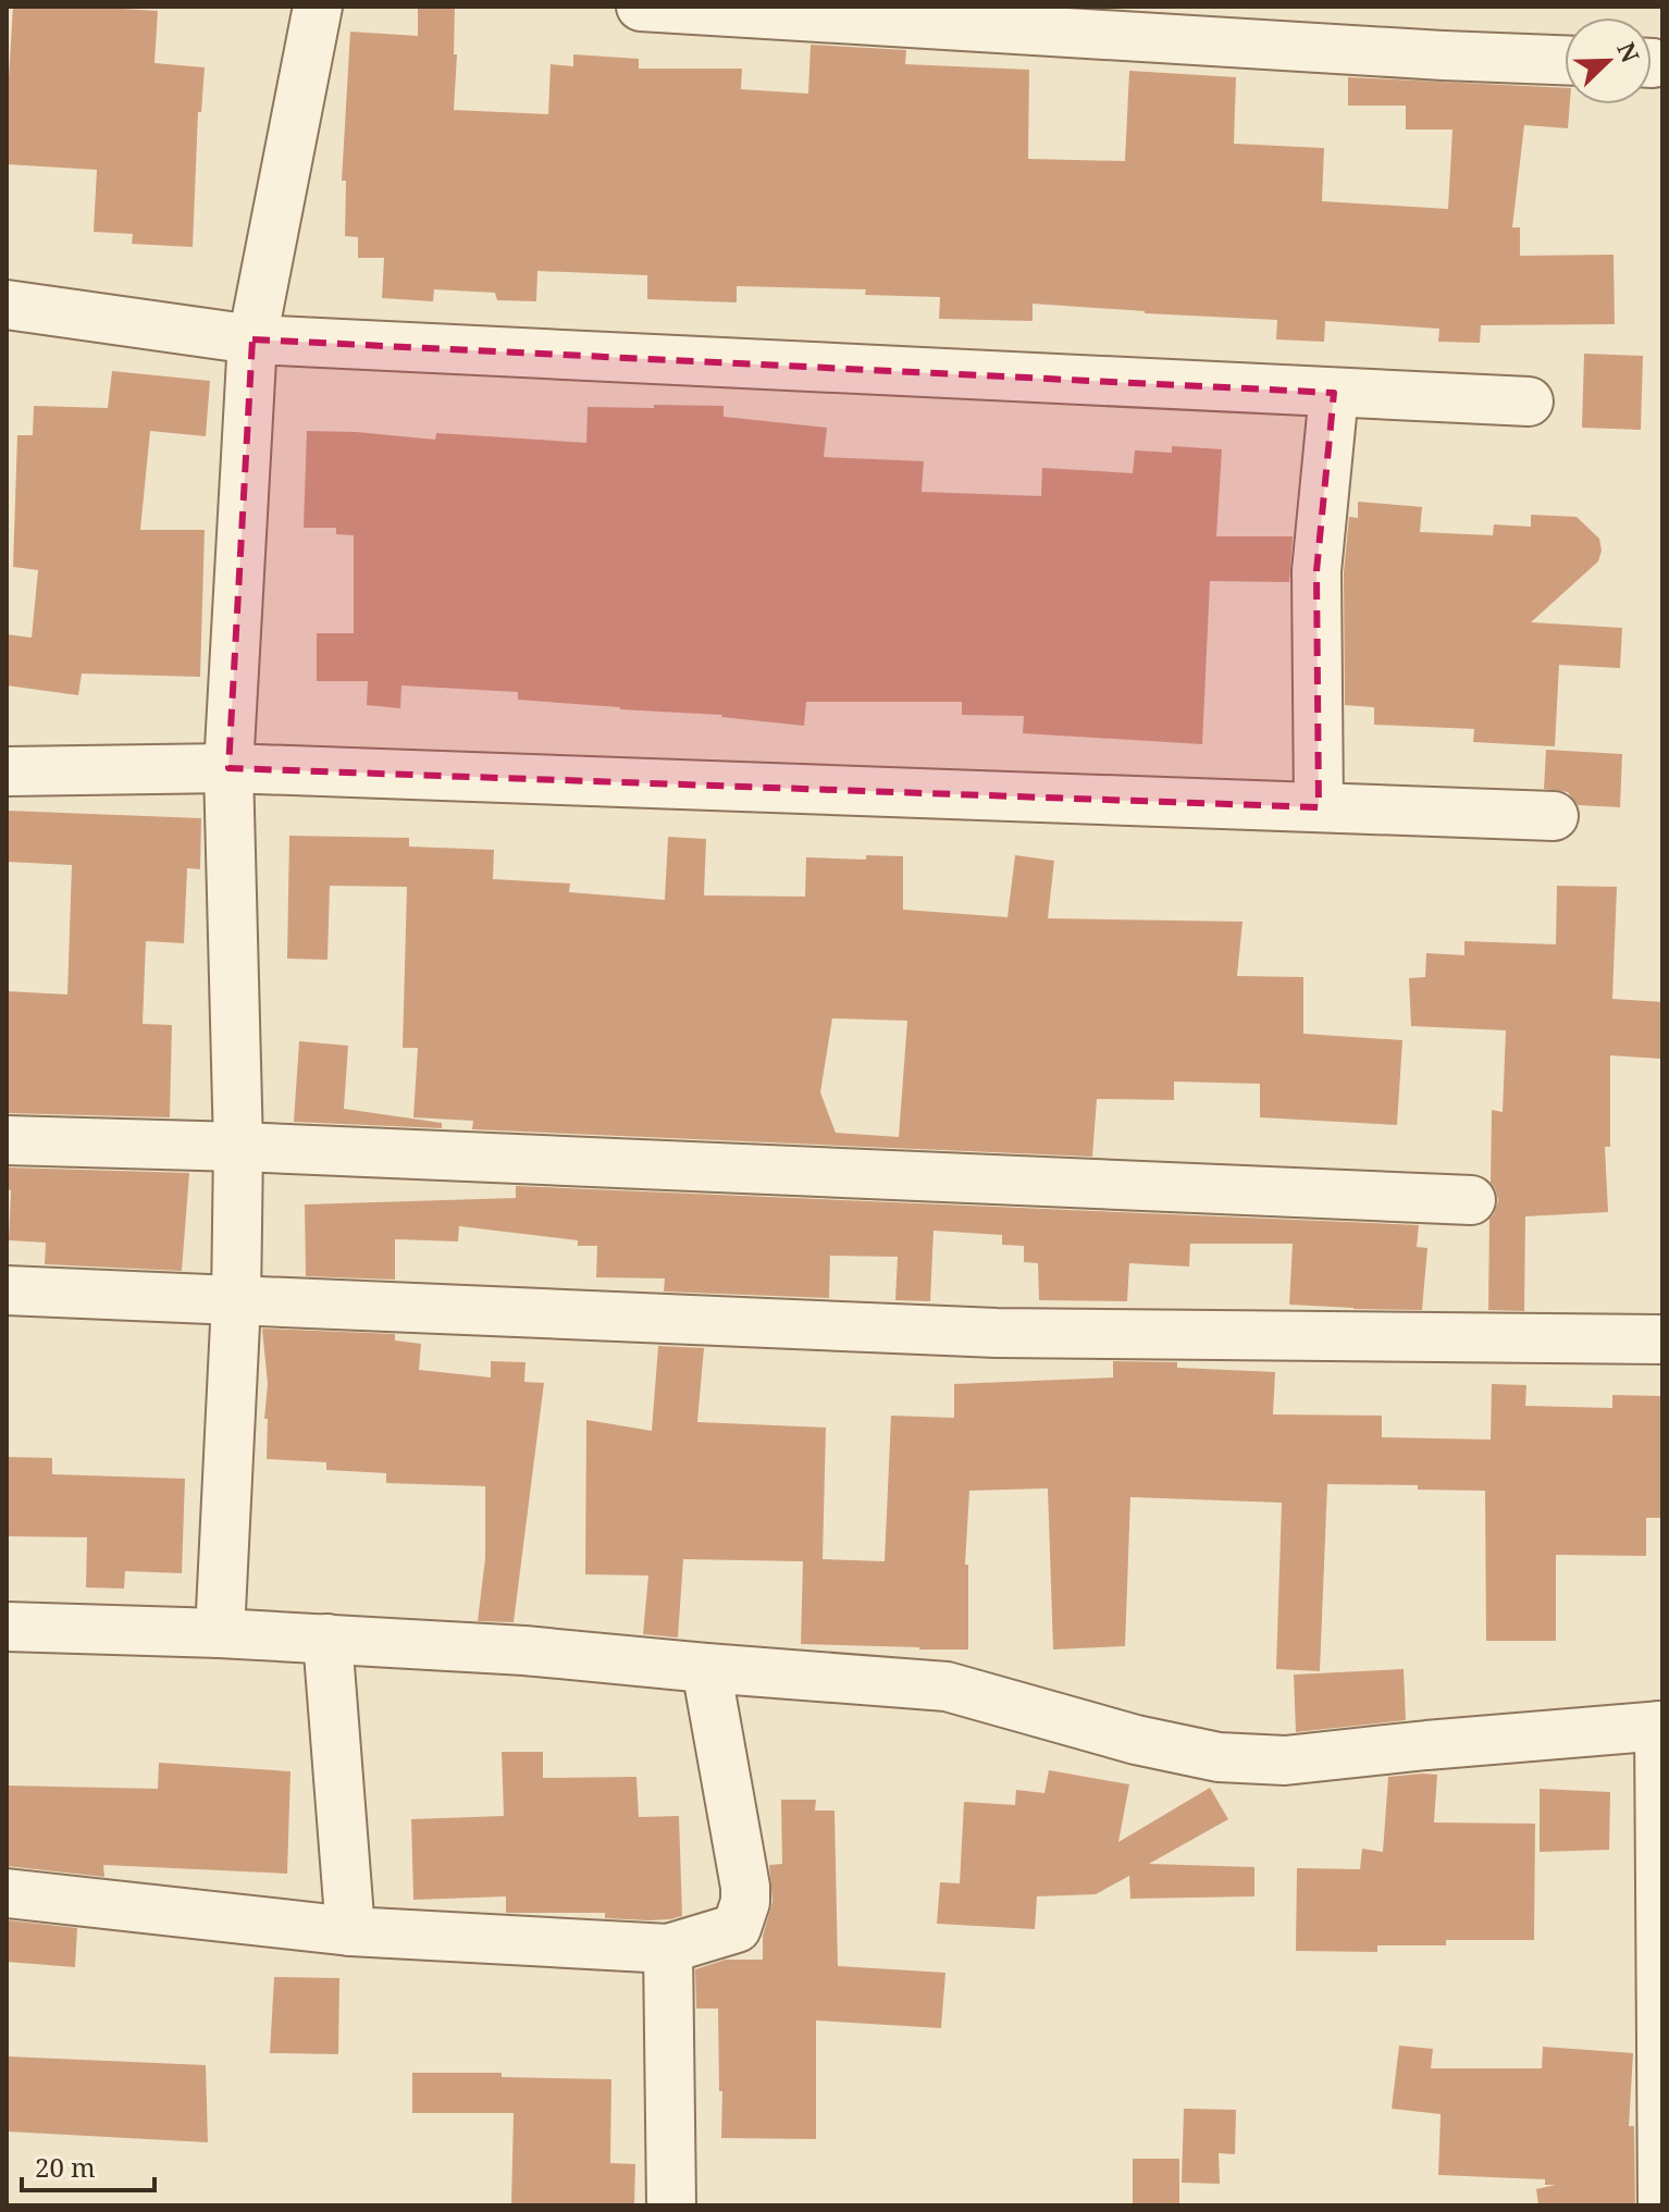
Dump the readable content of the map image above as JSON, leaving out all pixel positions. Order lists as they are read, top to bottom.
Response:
{
  "scale_bar": "20 m",
  "north": "top right"
}
